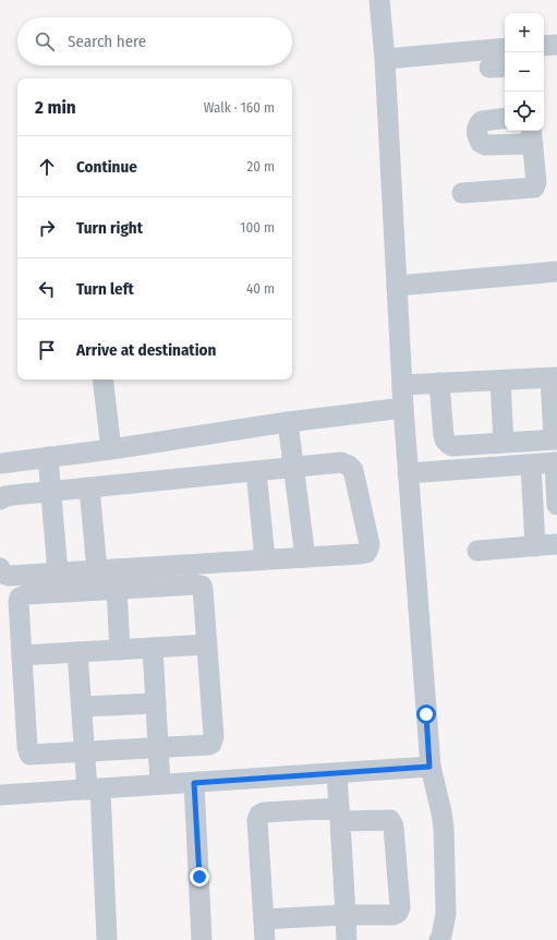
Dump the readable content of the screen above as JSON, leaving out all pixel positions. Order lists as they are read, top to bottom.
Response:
{
  "page": {
    "map_buttons": ["+", "−"],
    "search": "Search here",
    "heading": ["2 min", "Walk · 160 m"],
    "list": [
      ["Continue", "20 m"],
      ["Turn right", "100 m"],
      ["Turn left", "40 m"],
      "Arrive at destination"
    ]
  }
}
